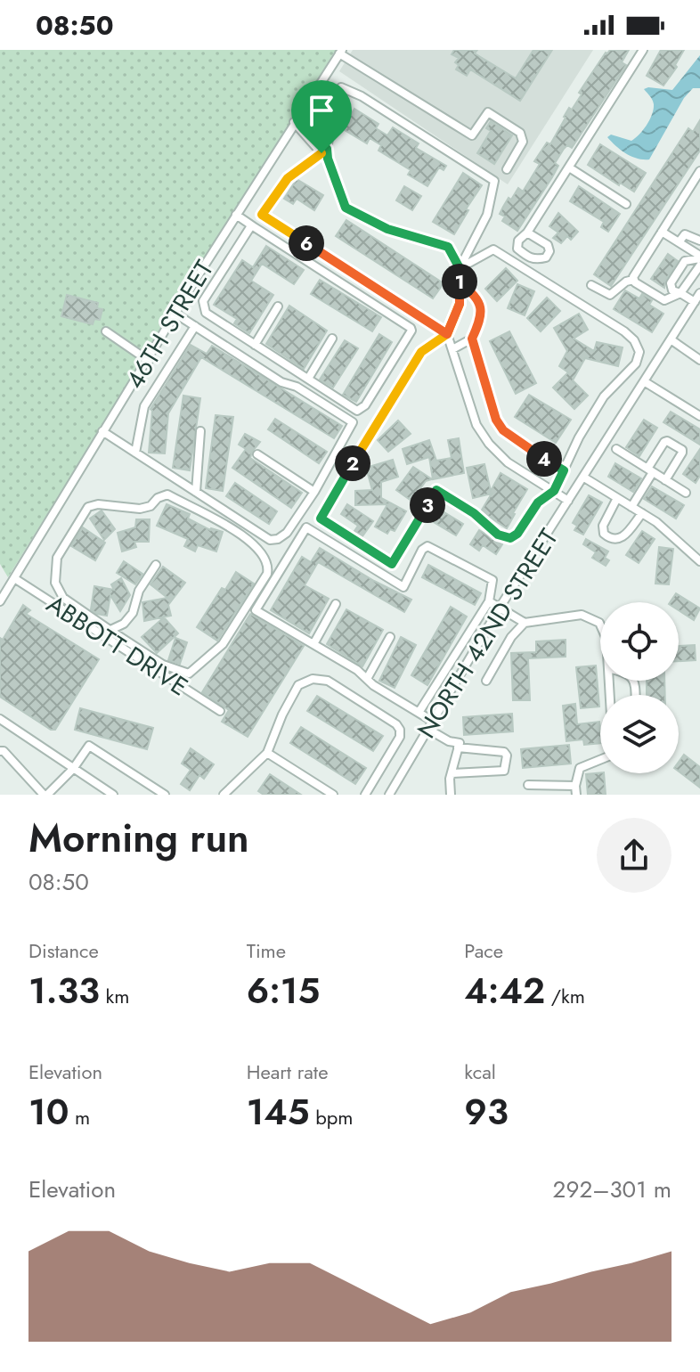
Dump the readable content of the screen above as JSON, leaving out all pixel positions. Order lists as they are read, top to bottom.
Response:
{
  "streets": {
    "street": ["46TH STREET", "NORTH 42ND STREET", "ABBOTT DRIVE"]
  },
  "crossings": [
    ["46TH STREET", "ABBOTT DRIVE"]
  ],
  "page": {
    "status": "08:50",
    "pins": [
      "6",
      "1",
      "4",
      "2",
      "3"
    ],
    "heading": ["Morning run", "08:50"],
    "stats": [
      ["Distance", "1.33 km"],
      ["Time", "6:15"],
      ["Pace", "4:42 /km"],
      ["Elevation", "10 m"],
      ["Heart rate", "145 bpm"],
      ["kcal", "93"]
    ],
    "chart": ["Elevation", "292–301 m"]
  }
}
